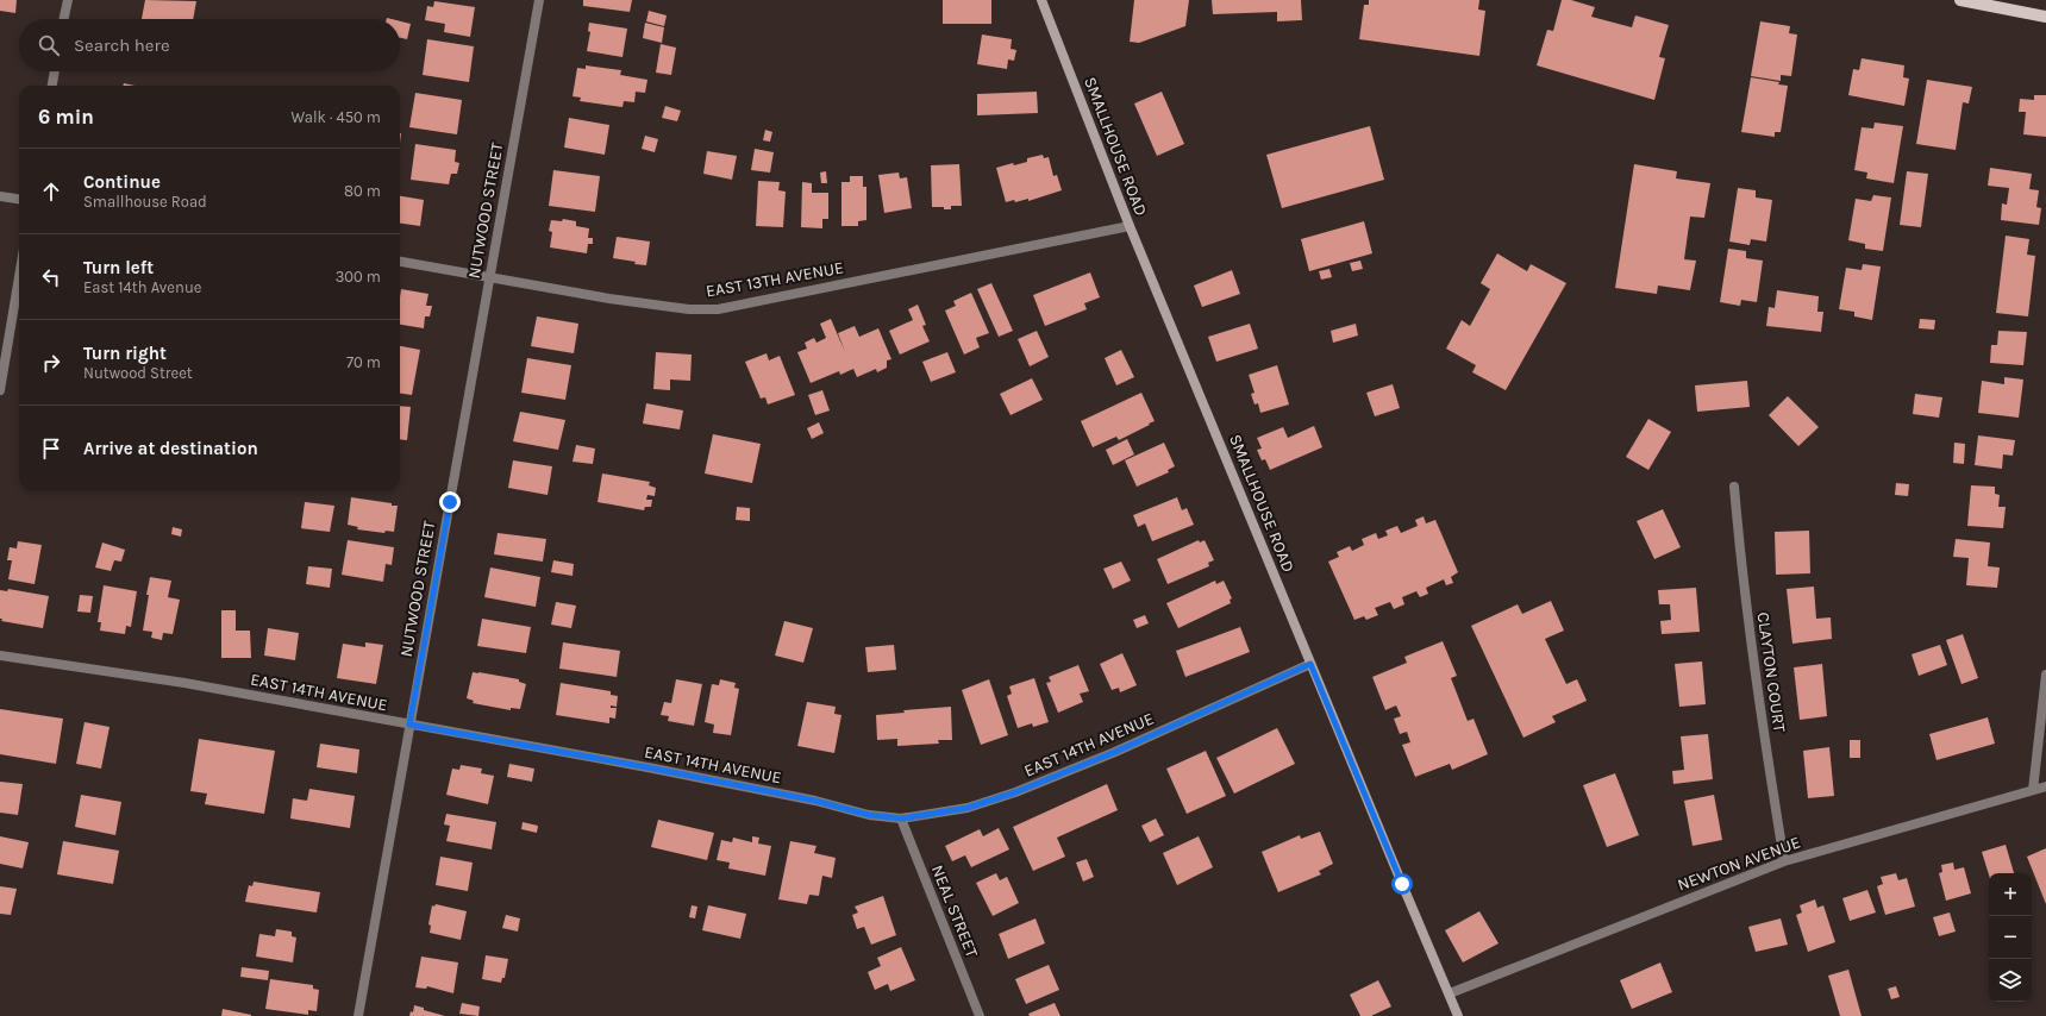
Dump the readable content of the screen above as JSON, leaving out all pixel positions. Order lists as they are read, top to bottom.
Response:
{
  "streets": {
    "street": [
      "SMALLHOUSE ROAD",
      "NUTWOOD STREET",
      "EAST 13TH AVENUE",
      "CLAYTON COURT",
      "EAST 14TH AVENUE",
      "NEWTON AVENUE",
      "NEAL STREET"
    ]
  },
  "crossings": [
    ["SMALLHOUSE ROAD", "EAST 13TH AVENUE"],
    ["SMALLHOUSE ROAD", "EAST 14TH AVENUE"],
    ["SMALLHOUSE ROAD", "NEWTON AVENUE"],
    ["NUTWOOD STREET", "EAST 13TH AVENUE"],
    ["NUTWOOD STREET", "EAST 14TH AVENUE"],
    ["CLAYTON COURT", "NEWTON AVENUE"],
    ["EAST 14TH AVENUE", "NEAL STREET"]
  ],
  "page": {
    "search": "Search here",
    "heading": ["6 min", "Walk · 450 m"],
    "list": [
      ["Continue", "Smallhouse Road", "80 m"],
      ["Turn left", "East 14th Avenue", "300 m"],
      ["Turn right", "Nutwood Street", "70 m"],
      "Arrive at destination"
    ],
    "map_buttons": ["+", "−"]
  }
}
